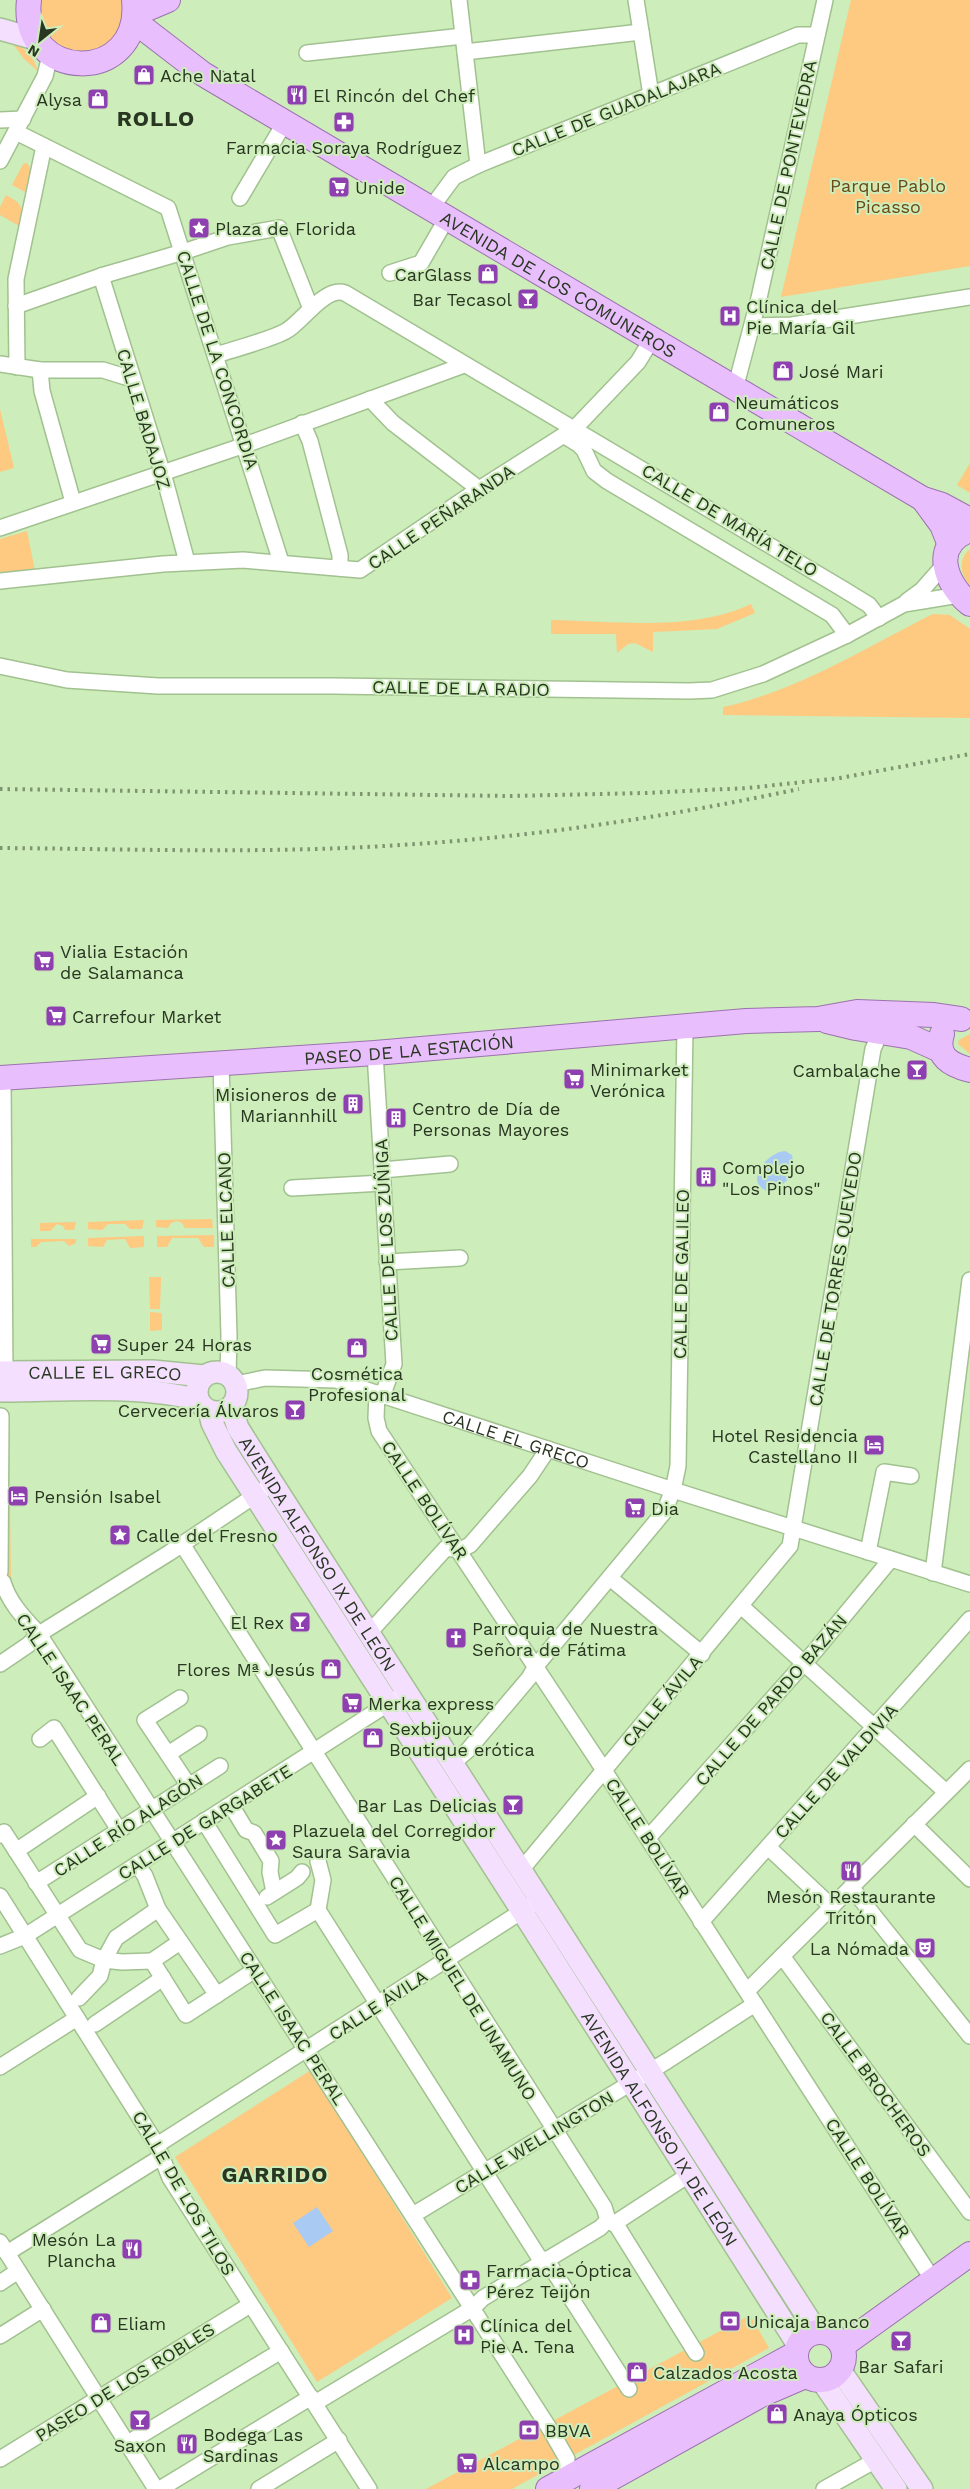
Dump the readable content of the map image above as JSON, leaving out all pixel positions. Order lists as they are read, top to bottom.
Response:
{
  "streets": {
    "main road": [
      "AVENIDA DE LOS COMUNEROS",
      "PASEO DE LA ESTACIÓN",
      "CALLE EL GRECO",
      "AVENIDA ALFONSO IX DE LEÓN"
    ],
    "street": [
      "CALLE DE GUADALAJARA",
      "CALLE DE PONTEVEDRA",
      "CALLE DE LA CONCORDIA",
      "CALLE BADAJOZ",
      "CALLE PEÑARANDA",
      "CALLE DE MARÍA TELO",
      "CALLE DE LA RADIO",
      "CALLE ELCANO",
      "CALLE DE LOS ZÚÑIGA",
      "CALLE DE GALILEO",
      "CALLE DE TORRES QUEVEDO",
      "CALLE BOLÍVAR",
      "CALLE ISAAC PERAL",
      "CALLE DE PARDO BAZÁN",
      "CALLE ÁVILA",
      "CALLE DE VALDIVIA",
      "CALLE DE GARGABETE",
      "CALLE RÍO ALAGÓN",
      "CALLE MIGUEL DE UNAMUNO",
      "CALLE BROCHEROS",
      "CALLE WELLINGTON",
      "CALLE DE LOS TILOS",
      "PASEO DE LOS ROBLES"
    ]
  },
  "crossings": [
    ["CALLE DE GUADALAJARA", "CALLE DE PONTEVEDRA"],
    ["CALLE DE GUADALAJARA", "AVENIDA DE LOS COMUNEROS"],
    ["CALLE DE PONTEVEDRA", "AVENIDA DE LOS COMUNEROS"],
    ["AVENIDA DE LOS COMUNEROS", "CALLE PEÑARANDA"],
    ["AVENIDA DE LOS COMUNEROS", "CALLE DE LA RADIO"],
    ["CALLE DE LA CONCORDIA", "CALLE PEÑARANDA"],
    ["CALLE BADAJOZ", "CALLE PEÑARANDA"],
    ["CALLE PEÑARANDA", "CALLE DE MARÍA TELO"],
    ["CALLE DE MARÍA TELO", "CALLE DE LA RADIO"],
    ["PASEO DE LA ESTACIÓN", "CALLE ELCANO"],
    ["PASEO DE LA ESTACIÓN", "CALLE DE LOS ZÚÑIGA"],
    ["PASEO DE LA ESTACIÓN", "CALLE DE GALILEO"],
    ["PASEO DE LA ESTACIÓN", "CALLE DE TORRES QUEVEDO"],
    ["CALLE ELCANO", "CALLE EL GRECO"],
    ["CALLE ELCANO", "AVENIDA ALFONSO IX DE LEÓN"],
    ["CALLE DE LOS ZÚÑIGA", "CALLE EL GRECO"],
    ["CALLE DE LOS ZÚÑIGA", "CALLE BOLÍVAR"],
    ["CALLE DE GALILEO", "CALLE EL GRECO"],
    ["CALLE DE GALILEO", "CALLE BOLÍVAR"],
    ["CALLE DE GALILEO", "AVENIDA ALFONSO IX DE LEÓN"],
    ["CALLE DE TORRES QUEVEDO", "CALLE EL GRECO"],
    ["CALLE DE TORRES QUEVEDO", "CALLE ÁVILA"],
    ["CALLE EL GRECO", "CALLE BOLÍVAR"],
    ["CALLE EL GRECO", "AVENIDA ALFONSO IX DE LEÓN"],
    ["CALLE EL GRECO", "CALLE DE PARDO BAZÁN"],
    ["CALLE EL GRECO", "CALLE ÁVILA"],
    ["CALLE BOLÍVAR", "CALLE DE PARDO BAZÁN"],
    ["CALLE BOLÍVAR", "CALLE ÁVILA"],
    ["CALLE BOLÍVAR", "CALLE DE VALDIVIA"],
    ["CALLE BOLÍVAR", "CALLE WELLINGTON"],
    ["AVENIDA ALFONSO IX DE LEÓN", "CALLE ÁVILA"],
    ["AVENIDA ALFONSO IX DE LEÓN", "CALLE DE GARGABETE"],
    ["AVENIDA ALFONSO IX DE LEÓN", "CALLE WELLINGTON"],
    ["CALLE ISAAC PERAL", "CALLE ÁVILA"],
    ["CALLE ISAAC PERAL", "CALLE DE GARGABETE"],
    ["CALLE ISAAC PERAL", "CALLE RÍO ALAGÓN"],
    ["CALLE ISAAC PERAL", "CALLE WELLINGTON"],
    ["CALLE ÁVILA", "CALLE MIGUEL DE UNAMUNO"],
    ["CALLE ÁVILA", "CALLE DE LOS TILOS"],
    ["CALLE DE GARGABETE", "CALLE MIGUEL DE UNAMUNO"],
    ["CALLE DE GARGABETE", "CALLE DE LOS TILOS"],
    ["CALLE MIGUEL DE UNAMUNO", "CALLE WELLINGTON"],
    ["CALLE BROCHEROS", "CALLE WELLINGTON"],
    ["CALLE DE LOS TILOS", "PASEO DE LOS ROBLES"]
  ],
  "districts": ["ROLLO", "GARRIDO"],
  "parks": ["Parque Pablo Picasso"],
  "places": {
    "shop": [
      "Ache Natal",
      "Alysa",
      "CarGlass",
      "José Mari",
      "Neumáticos Comuneros",
      "Cosmética Profesional",
      "Flores Mª Jesús",
      "Sexbijoux Boutique erótica",
      "Eliam",
      "Calzados Acosta",
      "Anaya Ópticos"
    ],
    "restaurant": [
      "El Rincón del Chef",
      "Mesón Restaurante Tritón",
      "Mesón La Plancha",
      "Bodega Las Sardinas"
    ],
    "pharmacy": ["Farmacia Soraya Rodríguez", "Farmacia-Óptica Pérez Teijón"],
    "supermarket": [
      "Unide",
      "Vialia Estación de Salamanca",
      "Carrefour Market",
      "Minimarket Verónica",
      "Super 24 Horas",
      "Dia",
      "Merka express",
      "Alcampo"
    ],
    "place": ["Plaza de Florida", "Calle del Fresno", "Plazuela del Corregidor Saura Saravia"],
    "bar": [
      "Bar Tecasol",
      "Cambalache",
      "Cervecería Álvaros",
      "El Rex",
      "Bar Las Delicias",
      "Bar Safari",
      "Saxon"
    ],
    "hospital": ["Clínica del Pie María Gil", "Clínica del Pie A. Tena"],
    "building": ["Misioneros de Mariannhill", "Centro de Día de Personas Mayores", "Complejo \"Los Pinos\""],
    "hotel": ["Hotel Residencia Castellano II", "Pensión Isabel"],
    "church": ["Parroquia de Nuestra Señora de Fátima"],
    "theatre": ["La Nómada"],
    "bank": ["Unicaja Banco", "BBVA"]
  },
  "north": "bottom left"
}
